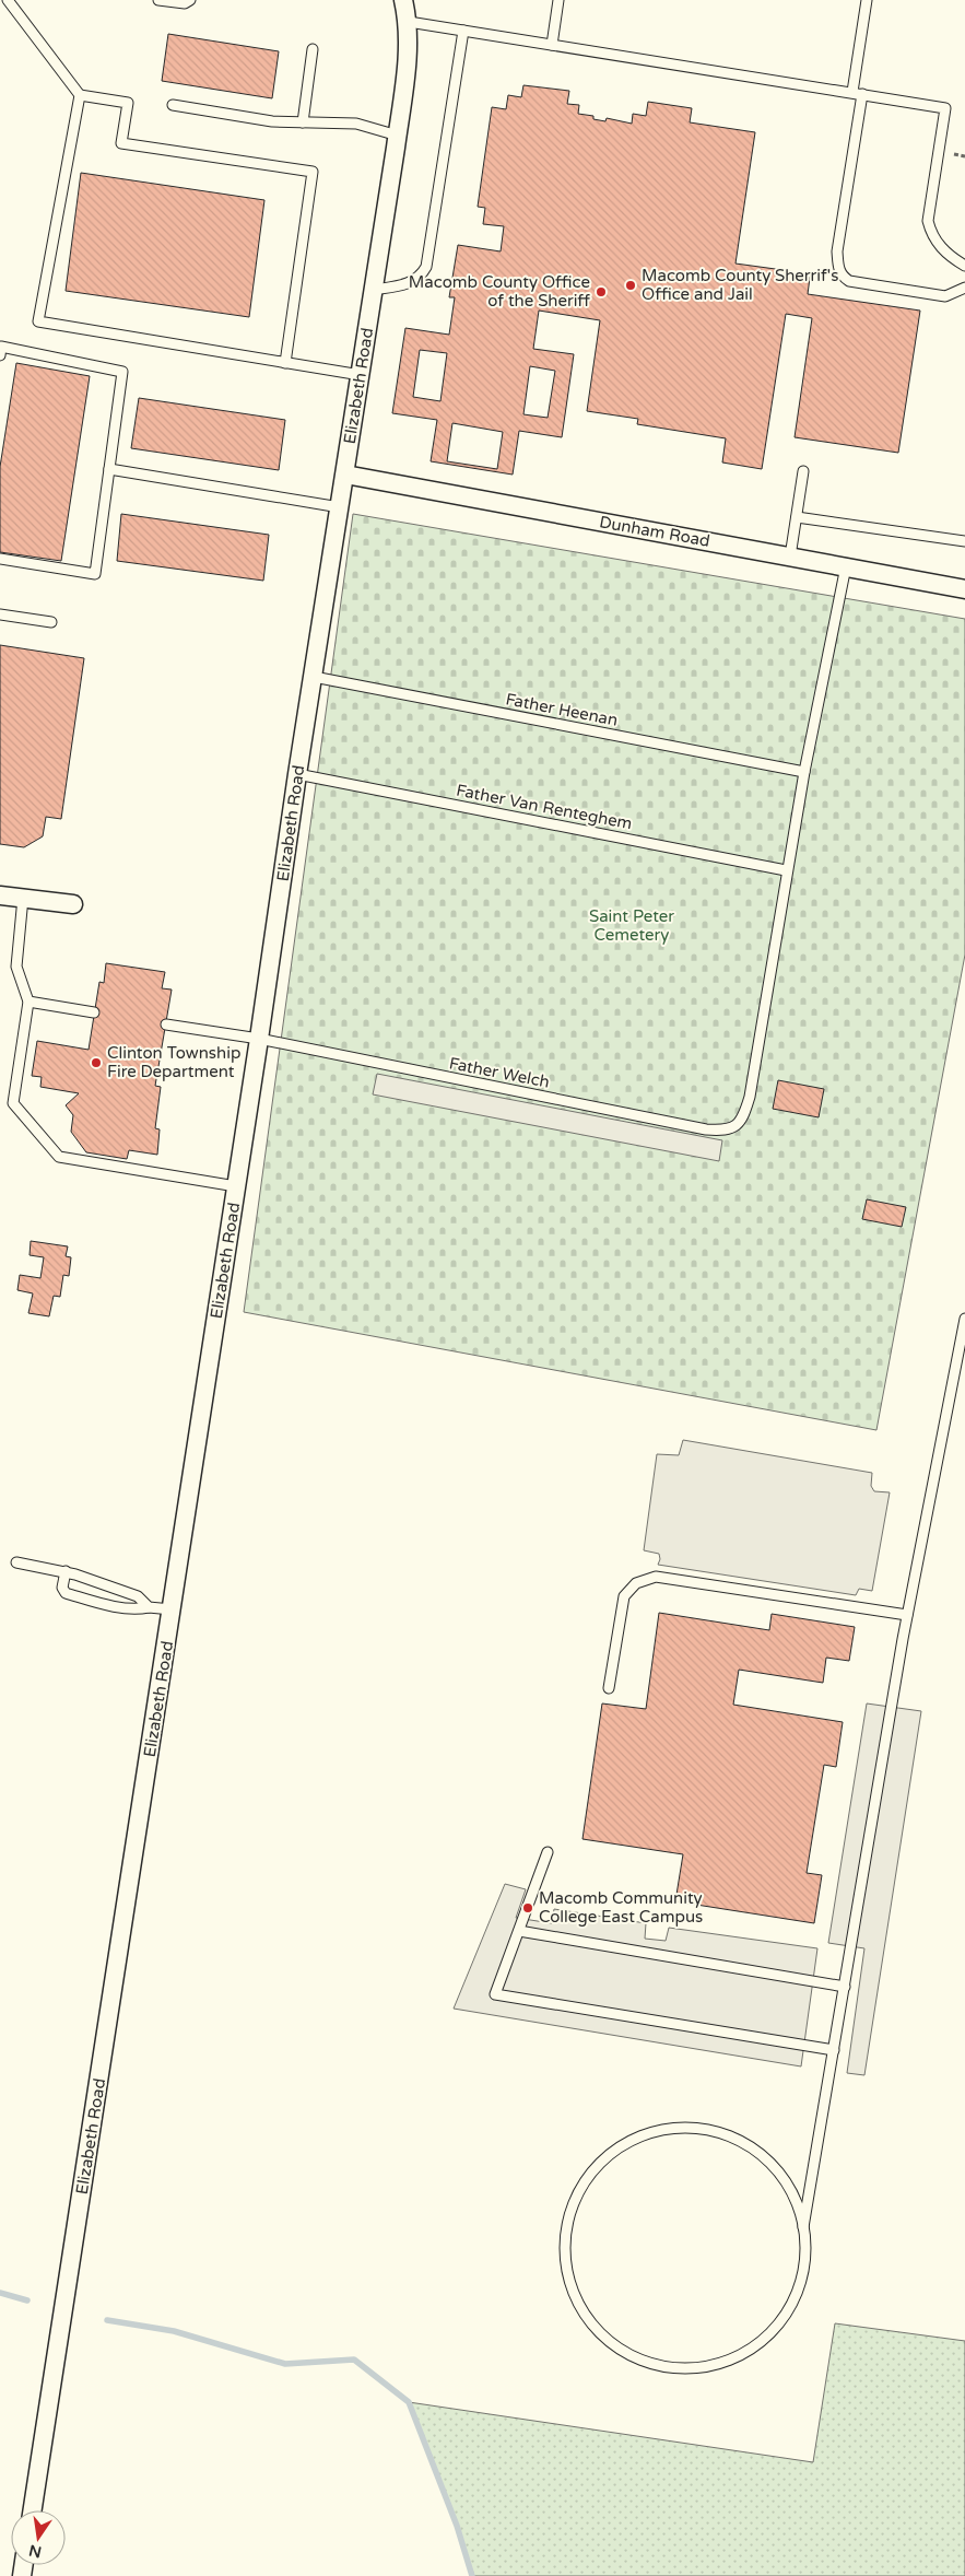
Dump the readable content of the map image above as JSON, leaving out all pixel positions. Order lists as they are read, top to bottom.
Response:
{
  "streets": {
    "street": ["Elizabeth Road", "Dunham Road"],
    "lane": ["Father Heenan", "Father Van Renteghem", "Father Welch"]
  },
  "crossings": [
    ["Elizabeth Road", "Dunham Road"],
    ["Elizabeth Road", "Father Heenan"],
    ["Elizabeth Road", "Father Van Renteghem"],
    ["Elizabeth Road", "Father Welch"],
    ["Father Van Renteghem", "Father Welch"]
  ],
  "parks": ["Saint Peter Cemetery"],
  "places": [
    "Macomb County Sherrif's Office and Jail",
    "Macomb County Office of the Sheriff",
    "Clinton Township Fire Department",
    "Macomb Community College East Campus"
  ],
  "north": "bottom"
}
